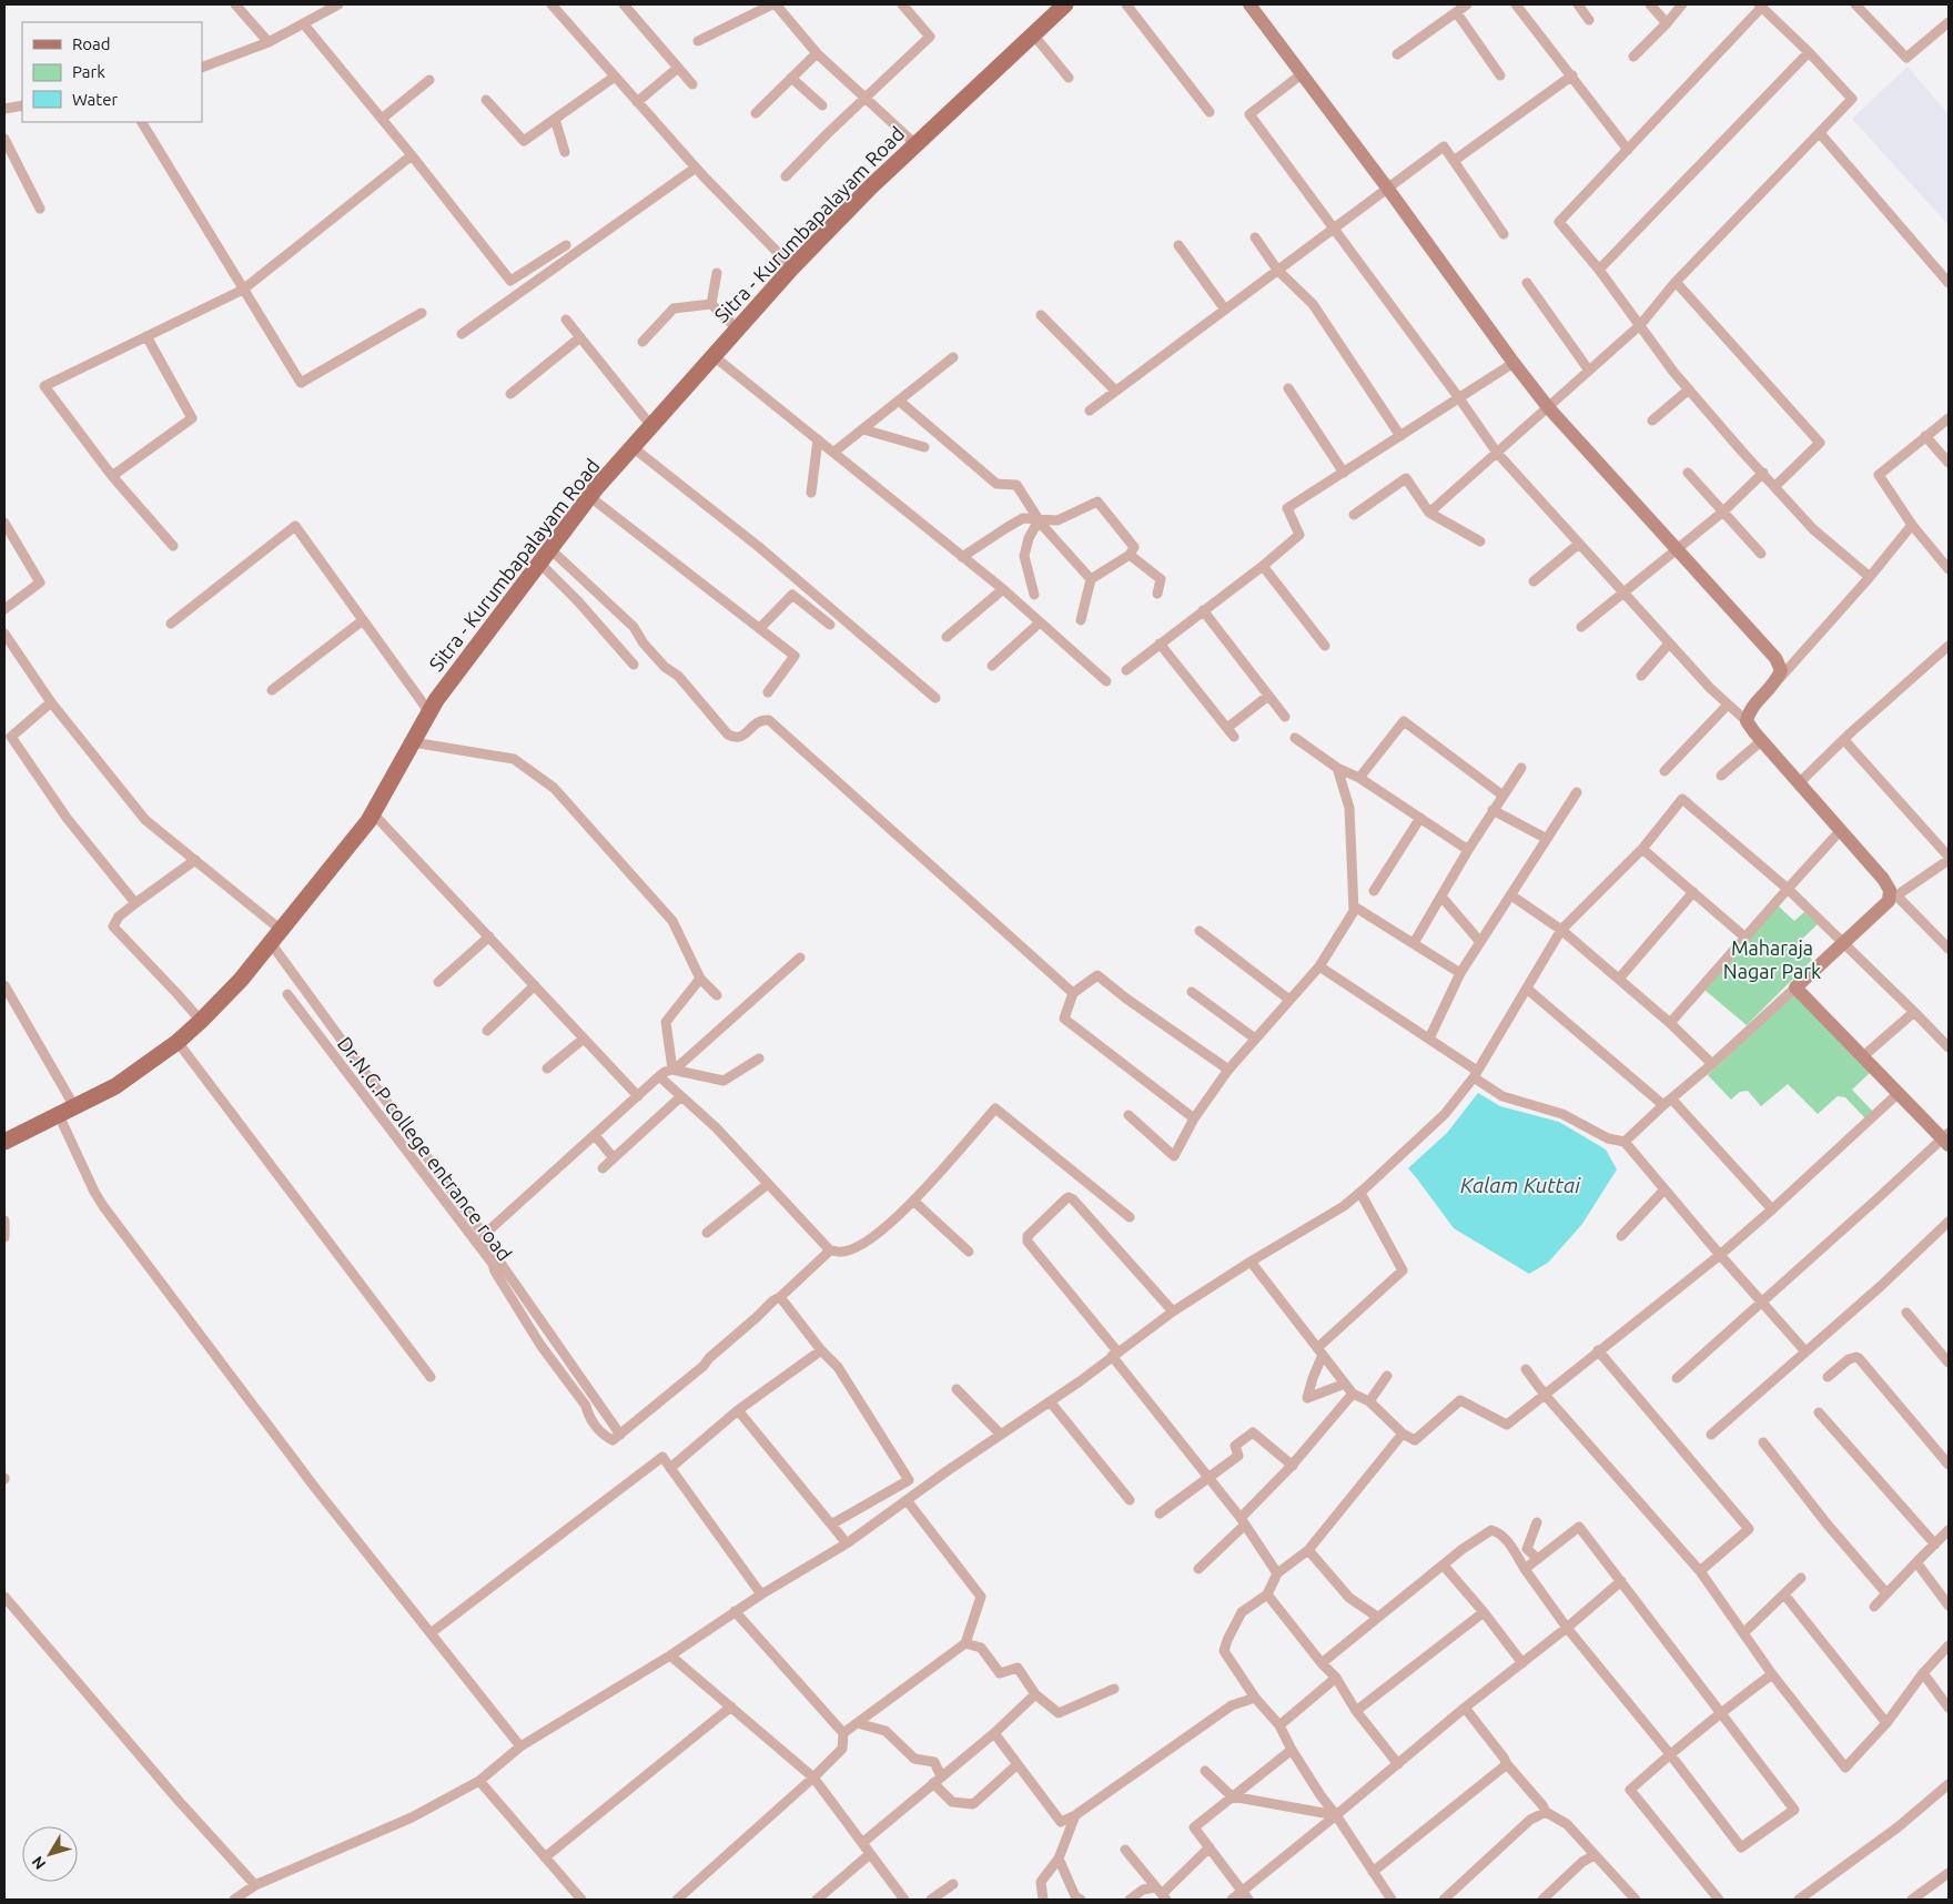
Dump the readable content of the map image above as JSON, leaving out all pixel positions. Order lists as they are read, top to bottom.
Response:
{
  "streets": {
    "main road": ["Sitra - Kurumbapalayam Road"],
    "street": ["Dr.N.G.P college entrance road"]
  },
  "water": ["Kalam Kuttai"],
  "parks": ["Maharaja Nagar Park"],
  "legend": ["Road", "Park", "Water"],
  "north": "bottom left"
}
